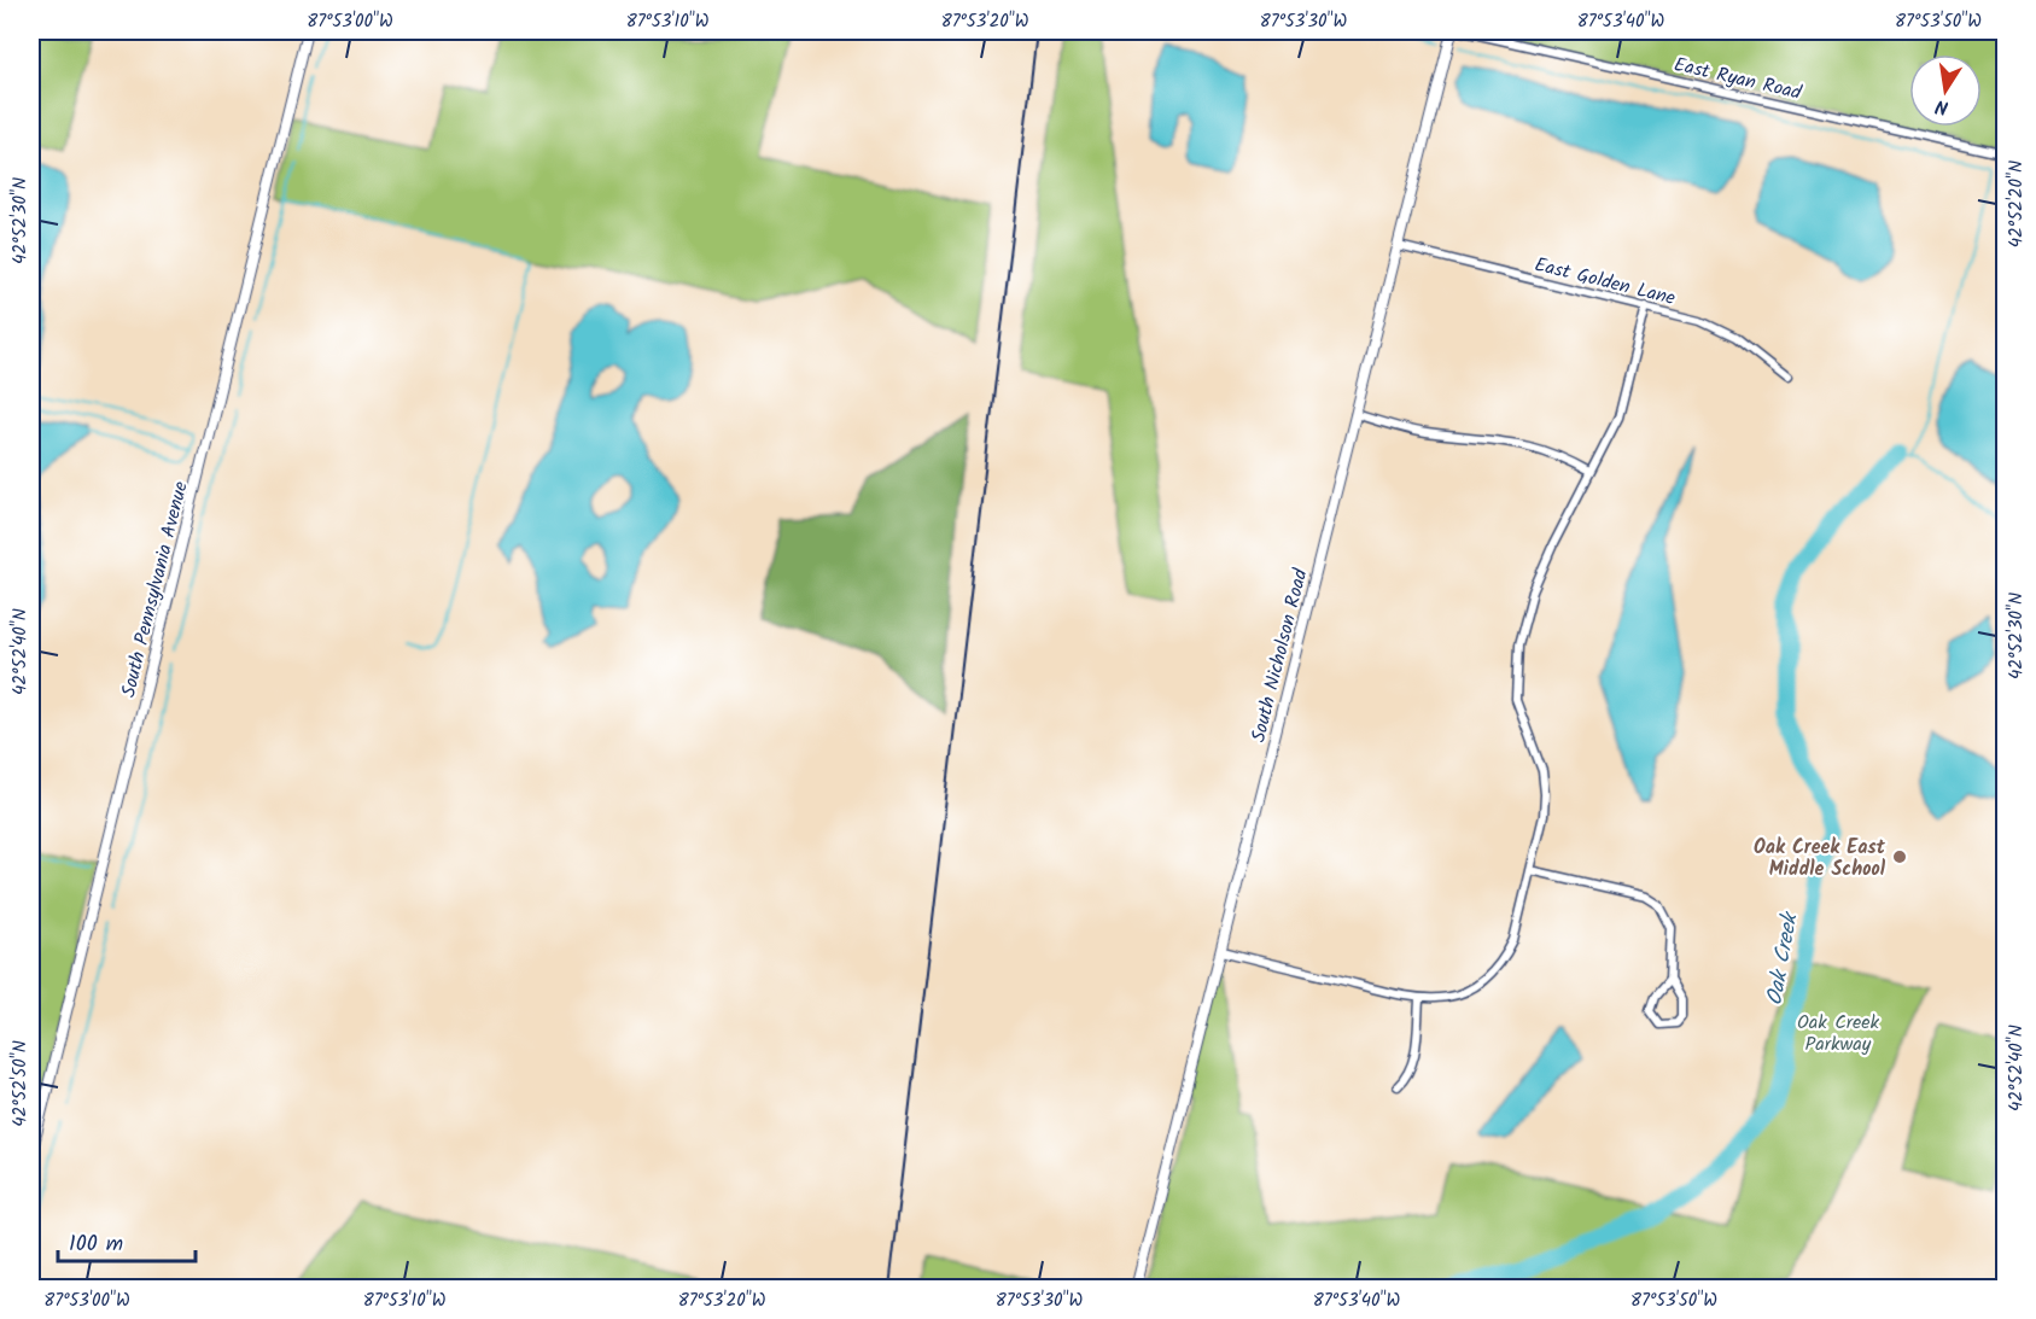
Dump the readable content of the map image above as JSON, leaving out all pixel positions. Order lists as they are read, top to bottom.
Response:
{
  "streets": {
    "street": [
      "East Ryan Road",
      "East Golden Lane",
      "South Pennsylvania Avenue",
      "South Nicholson Road"
    ]
  },
  "crossings": [
    ["East Golden Lane", "South Nicholson Road"]
  ],
  "water": ["Oak Creek"],
  "parks": ["Oak Creek Parkway"],
  "places": ["Oak Creek East Middle School"],
  "scale_bar": "100 m",
  "north": "bottom",
  "coordinates": [
    "87°53'00\"W",
    "87°53'10\"W",
    "87°53'20\"W",
    "87°53'30\"W",
    "87°53'40\"W",
    "87°53'50\"W",
    "42°52'20\"N",
    "42°52'30\"N",
    "42°52'40\"N",
    "42°52'50\"N"
  ]
}
